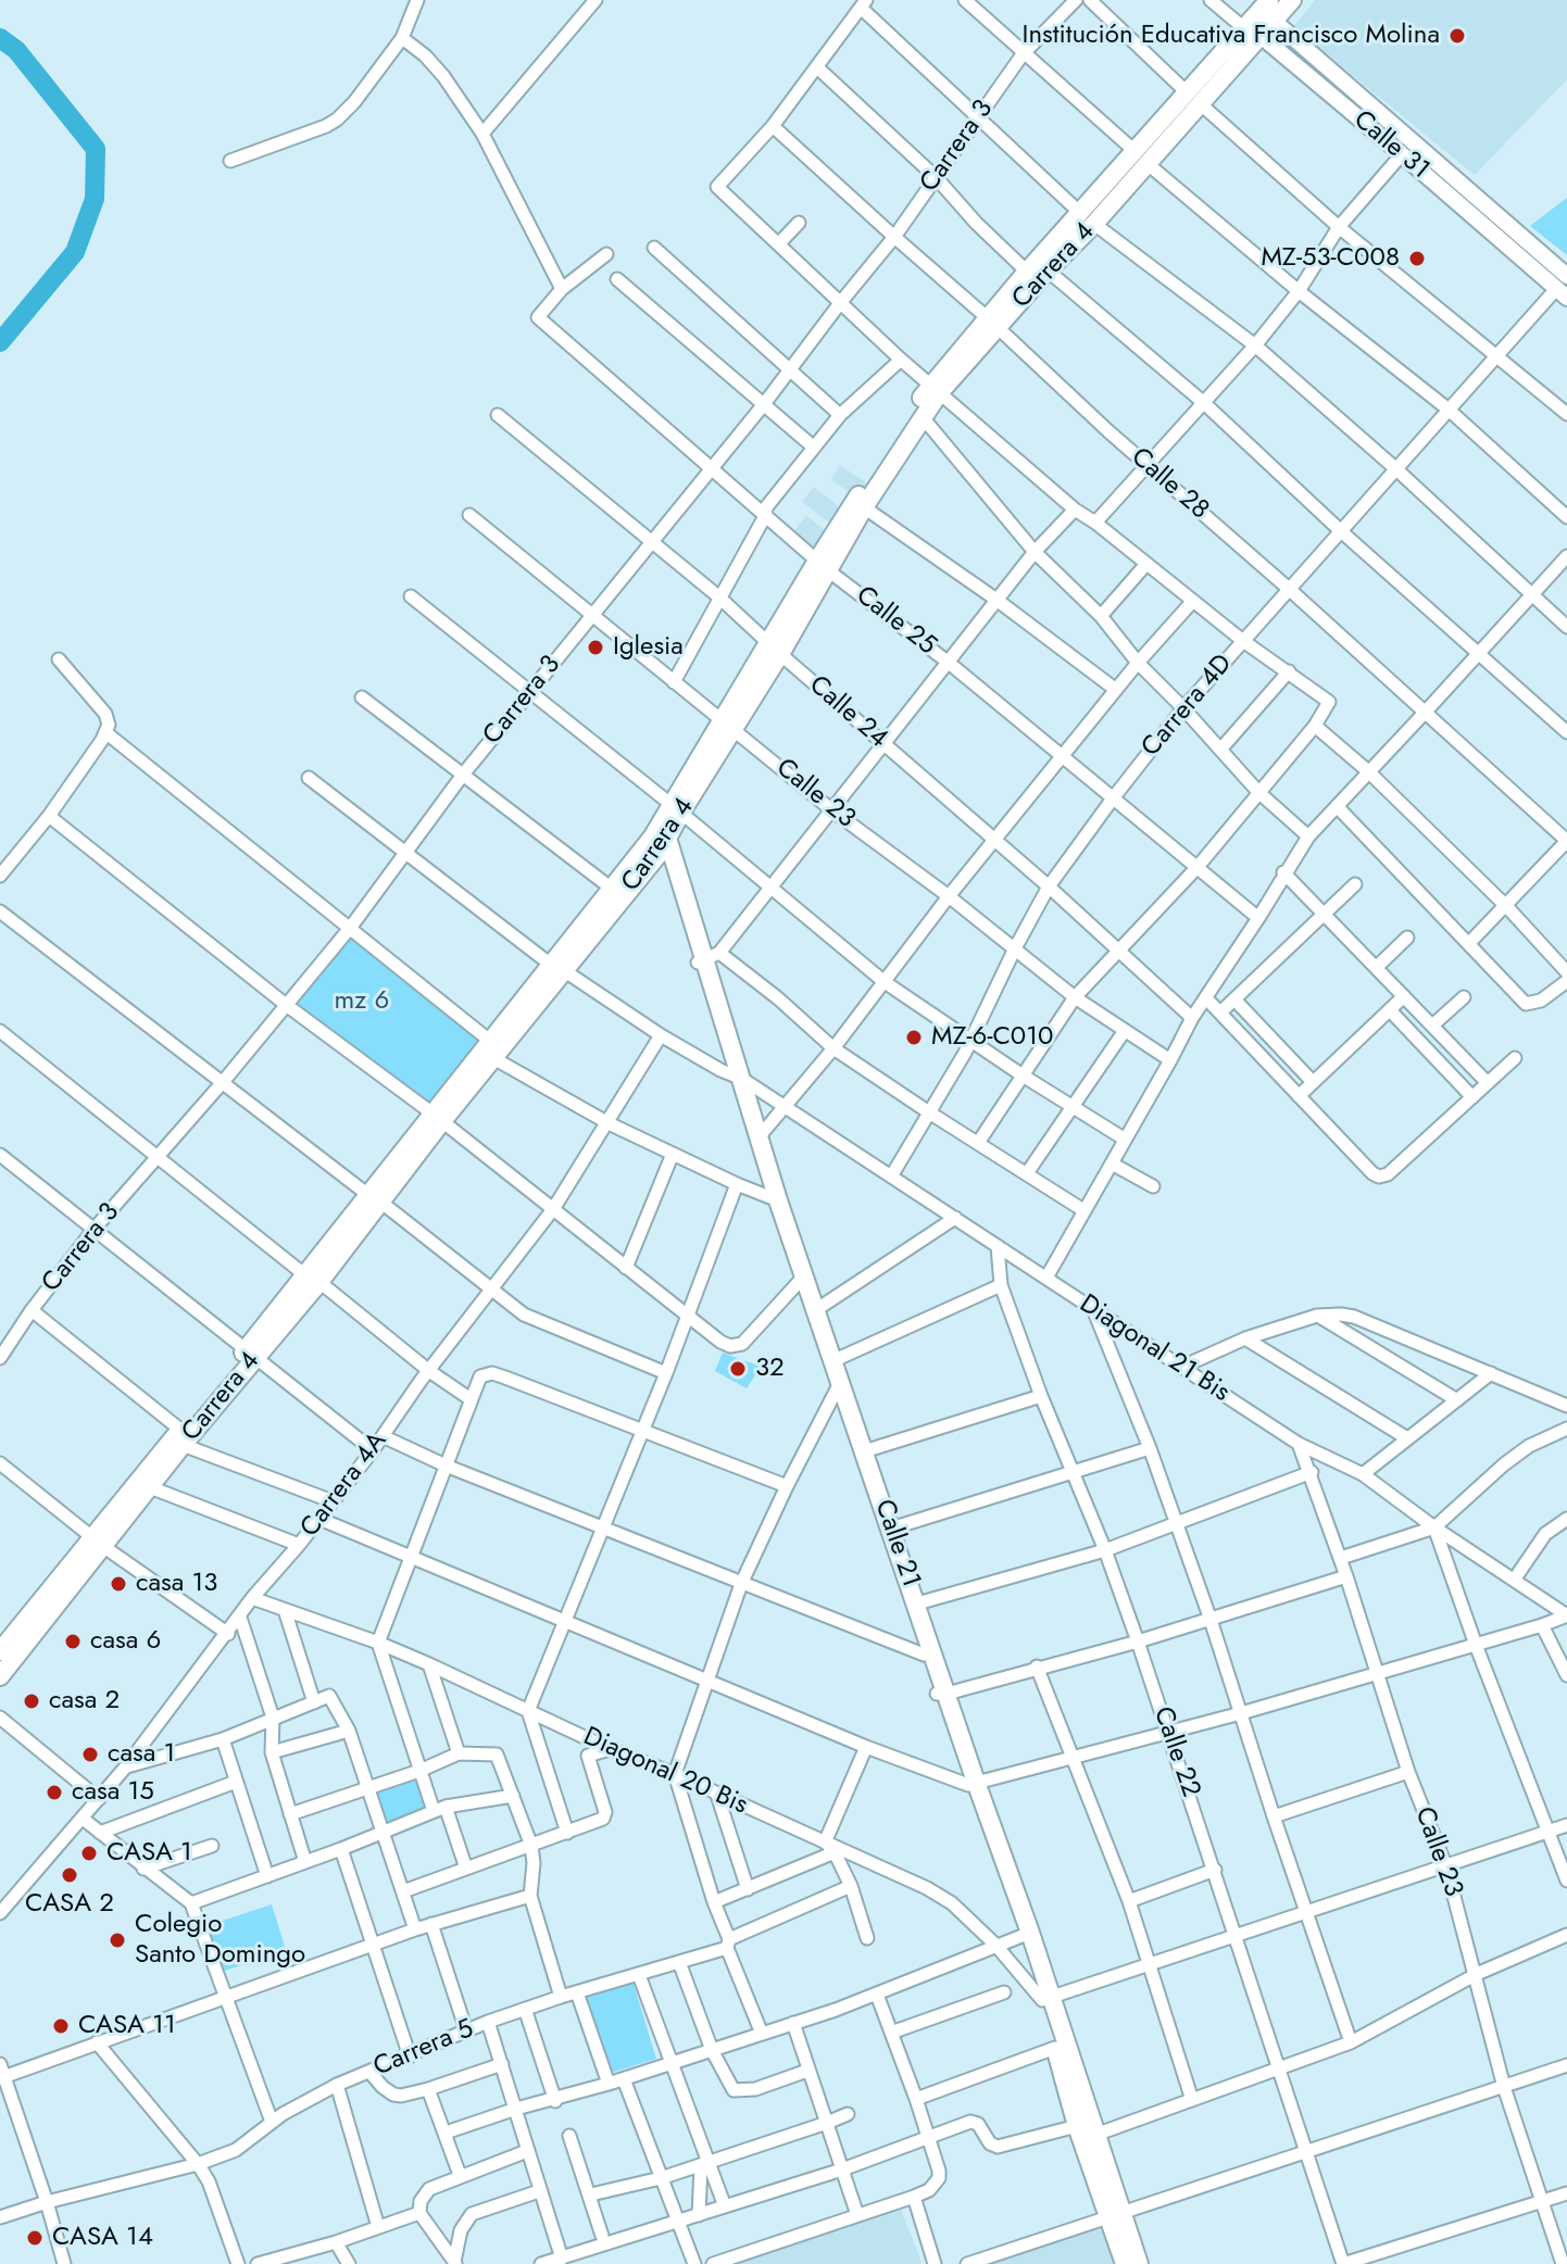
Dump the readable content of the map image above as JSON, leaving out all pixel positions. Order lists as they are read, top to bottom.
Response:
{
  "streets": {
    "main road": ["Carrera 4", "Calle 21"],
    "street": [
      "Calle 31",
      "Carrera 3",
      "Calle 28",
      "Calle 25",
      "Carrera 4D",
      "Calle 24",
      "Calle 23",
      "Diagonal 21 Bis",
      "Carrera 4A",
      "Calle 22",
      "Diagonal 20 Bis",
      "Carrera 5"
    ]
  },
  "crossings": [
    ["Calle 31", "Carrera 4"],
    ["Calle 31", "Carrera 4D"],
    ["Carrera 3", "Calle 28"],
    ["Carrera 3", "Calle 25"],
    ["Carrera 3", "Calle 24"],
    ["Carrera 3", "Calle 23"],
    ["Carrera 3", "Diagonal 21 Bis"],
    ["Carrera 4", "Calle 28"],
    ["Carrera 4", "Calle 25"],
    ["Carrera 4", "Calle 24"],
    ["Carrera 4", "Calle 23"],
    ["Carrera 4", "Diagonal 21 Bis"],
    ["Carrera 4", "Calle 21"],
    ["Calle 28", "Carrera 4D"],
    ["Calle 25", "Carrera 4D"],
    ["Carrera 4D", "Calle 24"],
    ["Carrera 4D", "Calle 23"],
    ["Carrera 4D", "Diagonal 21 Bis"],
    ["Calle 23", "Diagonal 21 Bis"],
    ["Diagonal 21 Bis", "Carrera 4A"],
    ["Diagonal 21 Bis", "Calle 21"],
    ["Diagonal 21 Bis", "Calle 22"],
    ["Carrera 4A", "Diagonal 20 Bis"],
    ["Calle 21", "Diagonal 20 Bis"]
  ],
  "parks": ["mz 6"],
  "places": [
    "Institución Educativa Francisco Molina",
    "MZ-53-C008",
    "Iglesia",
    "MZ-6-C010",
    "32",
    "casa 13",
    "casa 6",
    "casa 2",
    "casa 1",
    "casa 15",
    "CASA 1",
    "CASA 2",
    "Colegio Santo Domingo",
    "CASA 11",
    "CASA 14"
  ]
}
